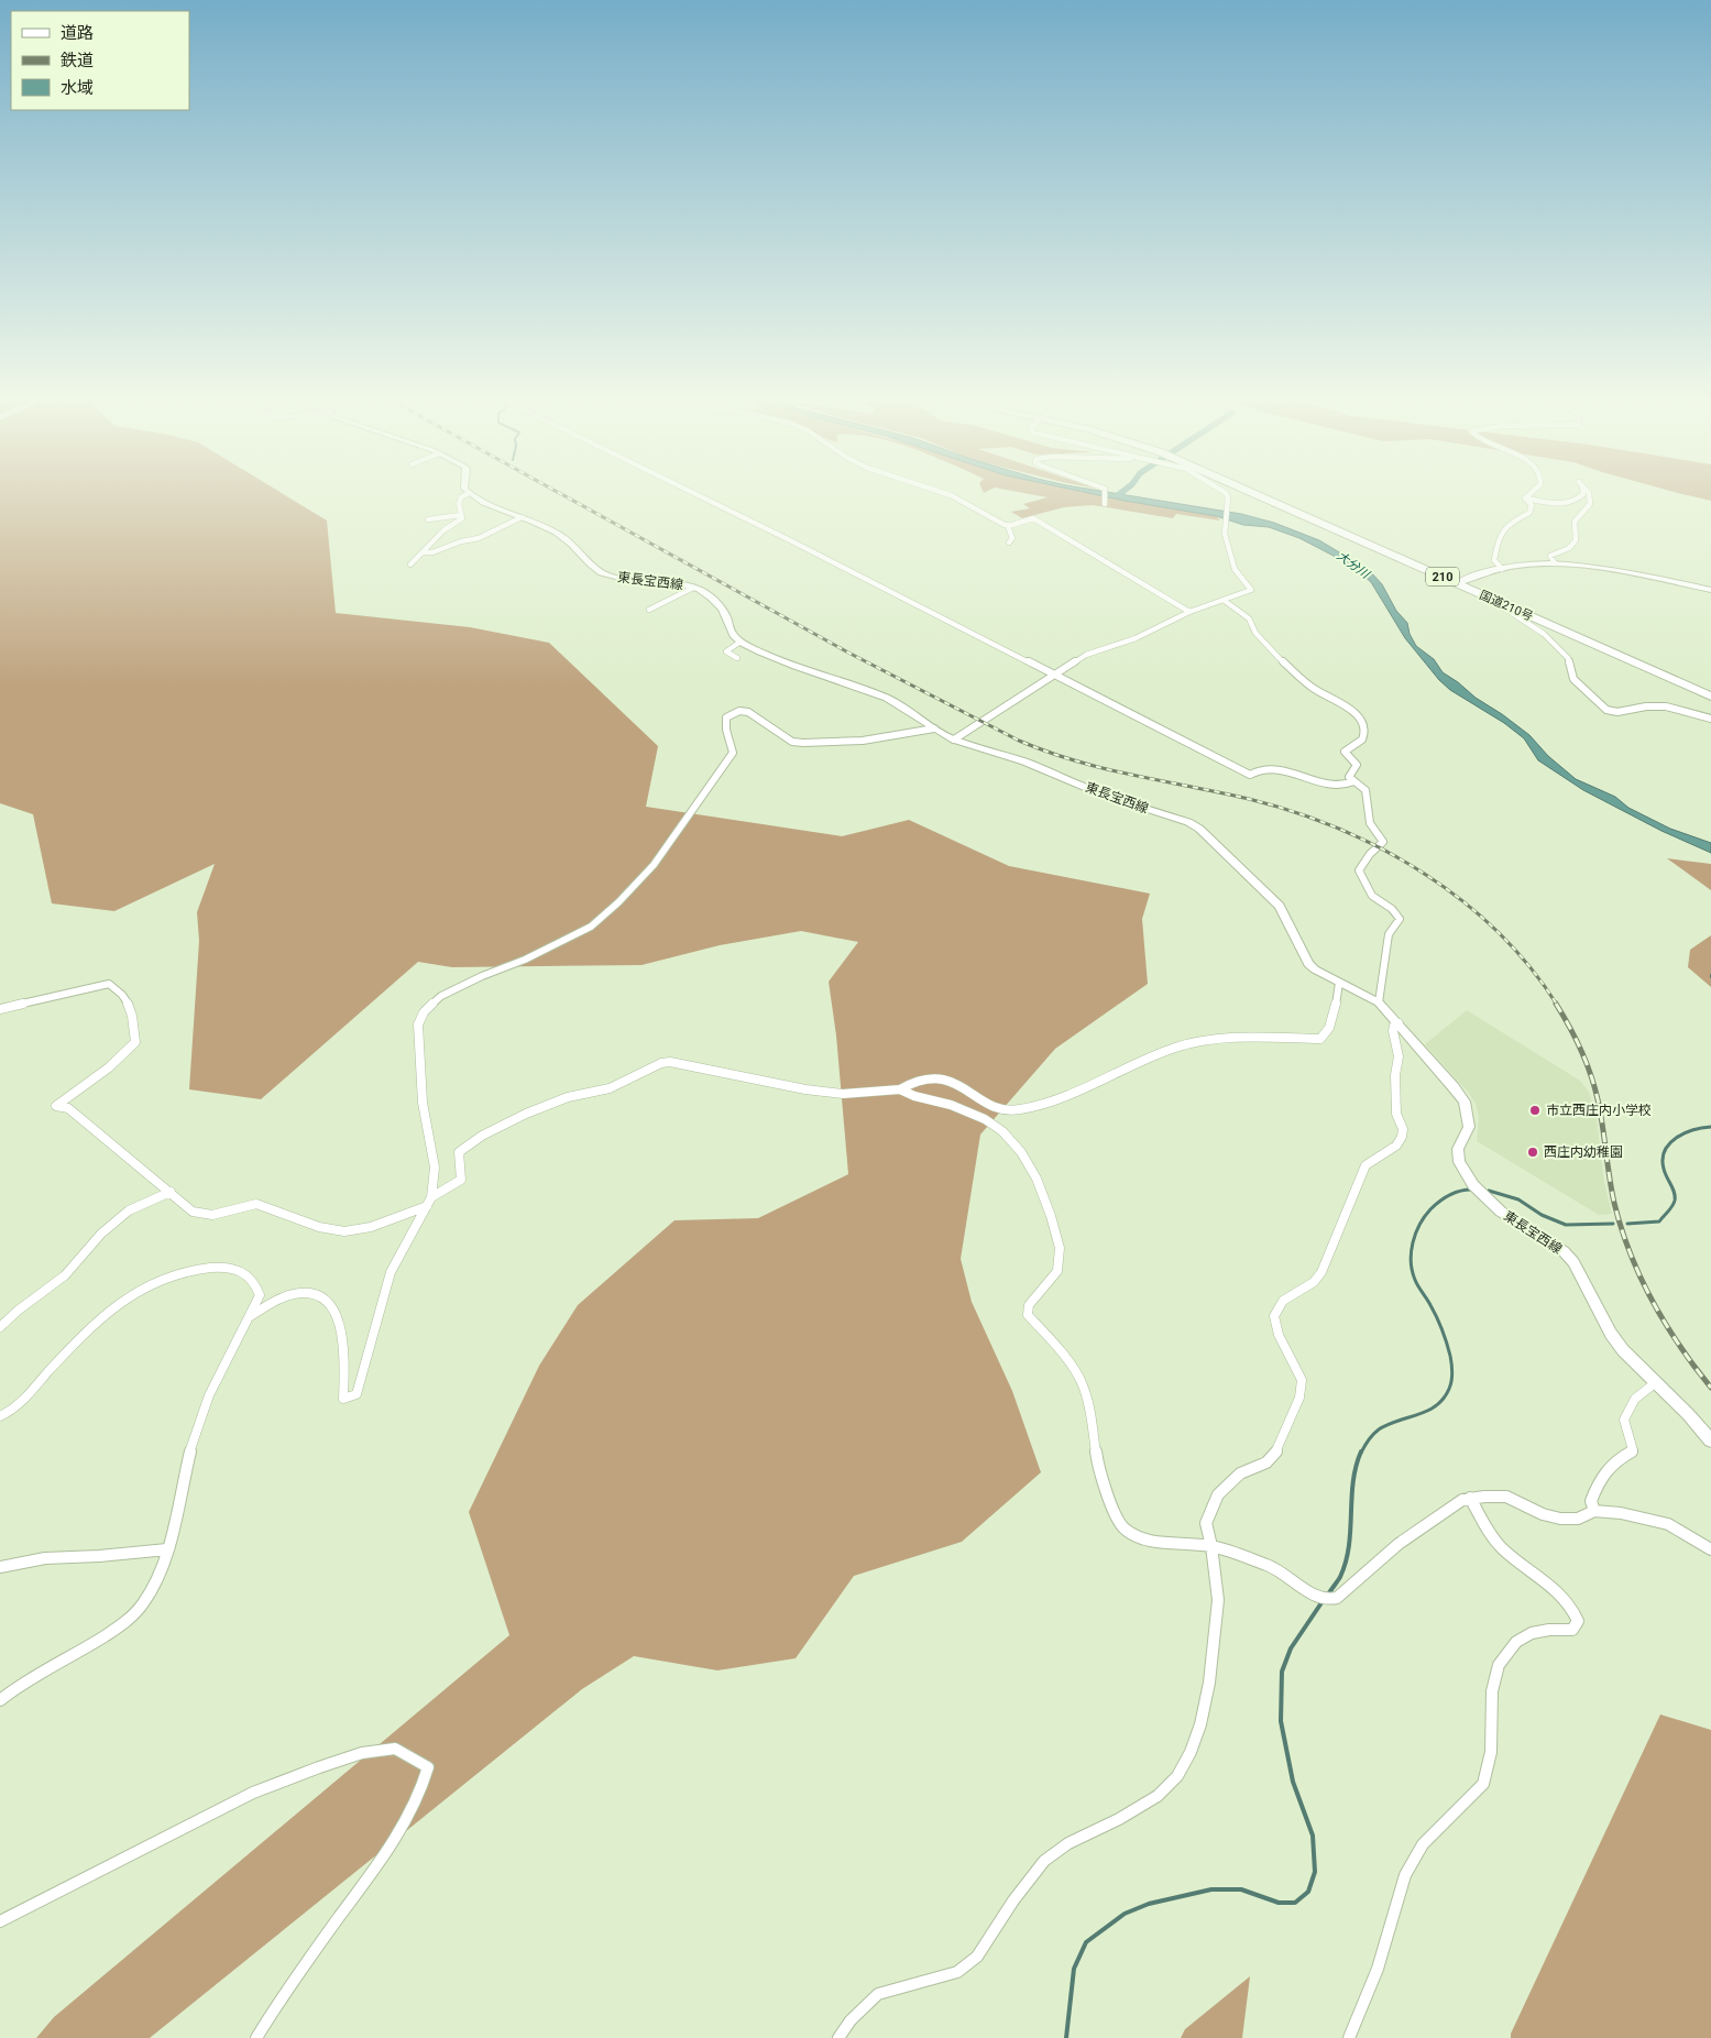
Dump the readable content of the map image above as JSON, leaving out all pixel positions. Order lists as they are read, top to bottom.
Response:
{
  "streets": {
    "highway": ["210", "国道210号"],
    "main road": ["東長宝西線"]
  },
  "water": ["大分川"],
  "places": ["市立西庄内小学校", "西庄内幼稚園"],
  "legend": ["道路", "鉄道", "水域"]
}
